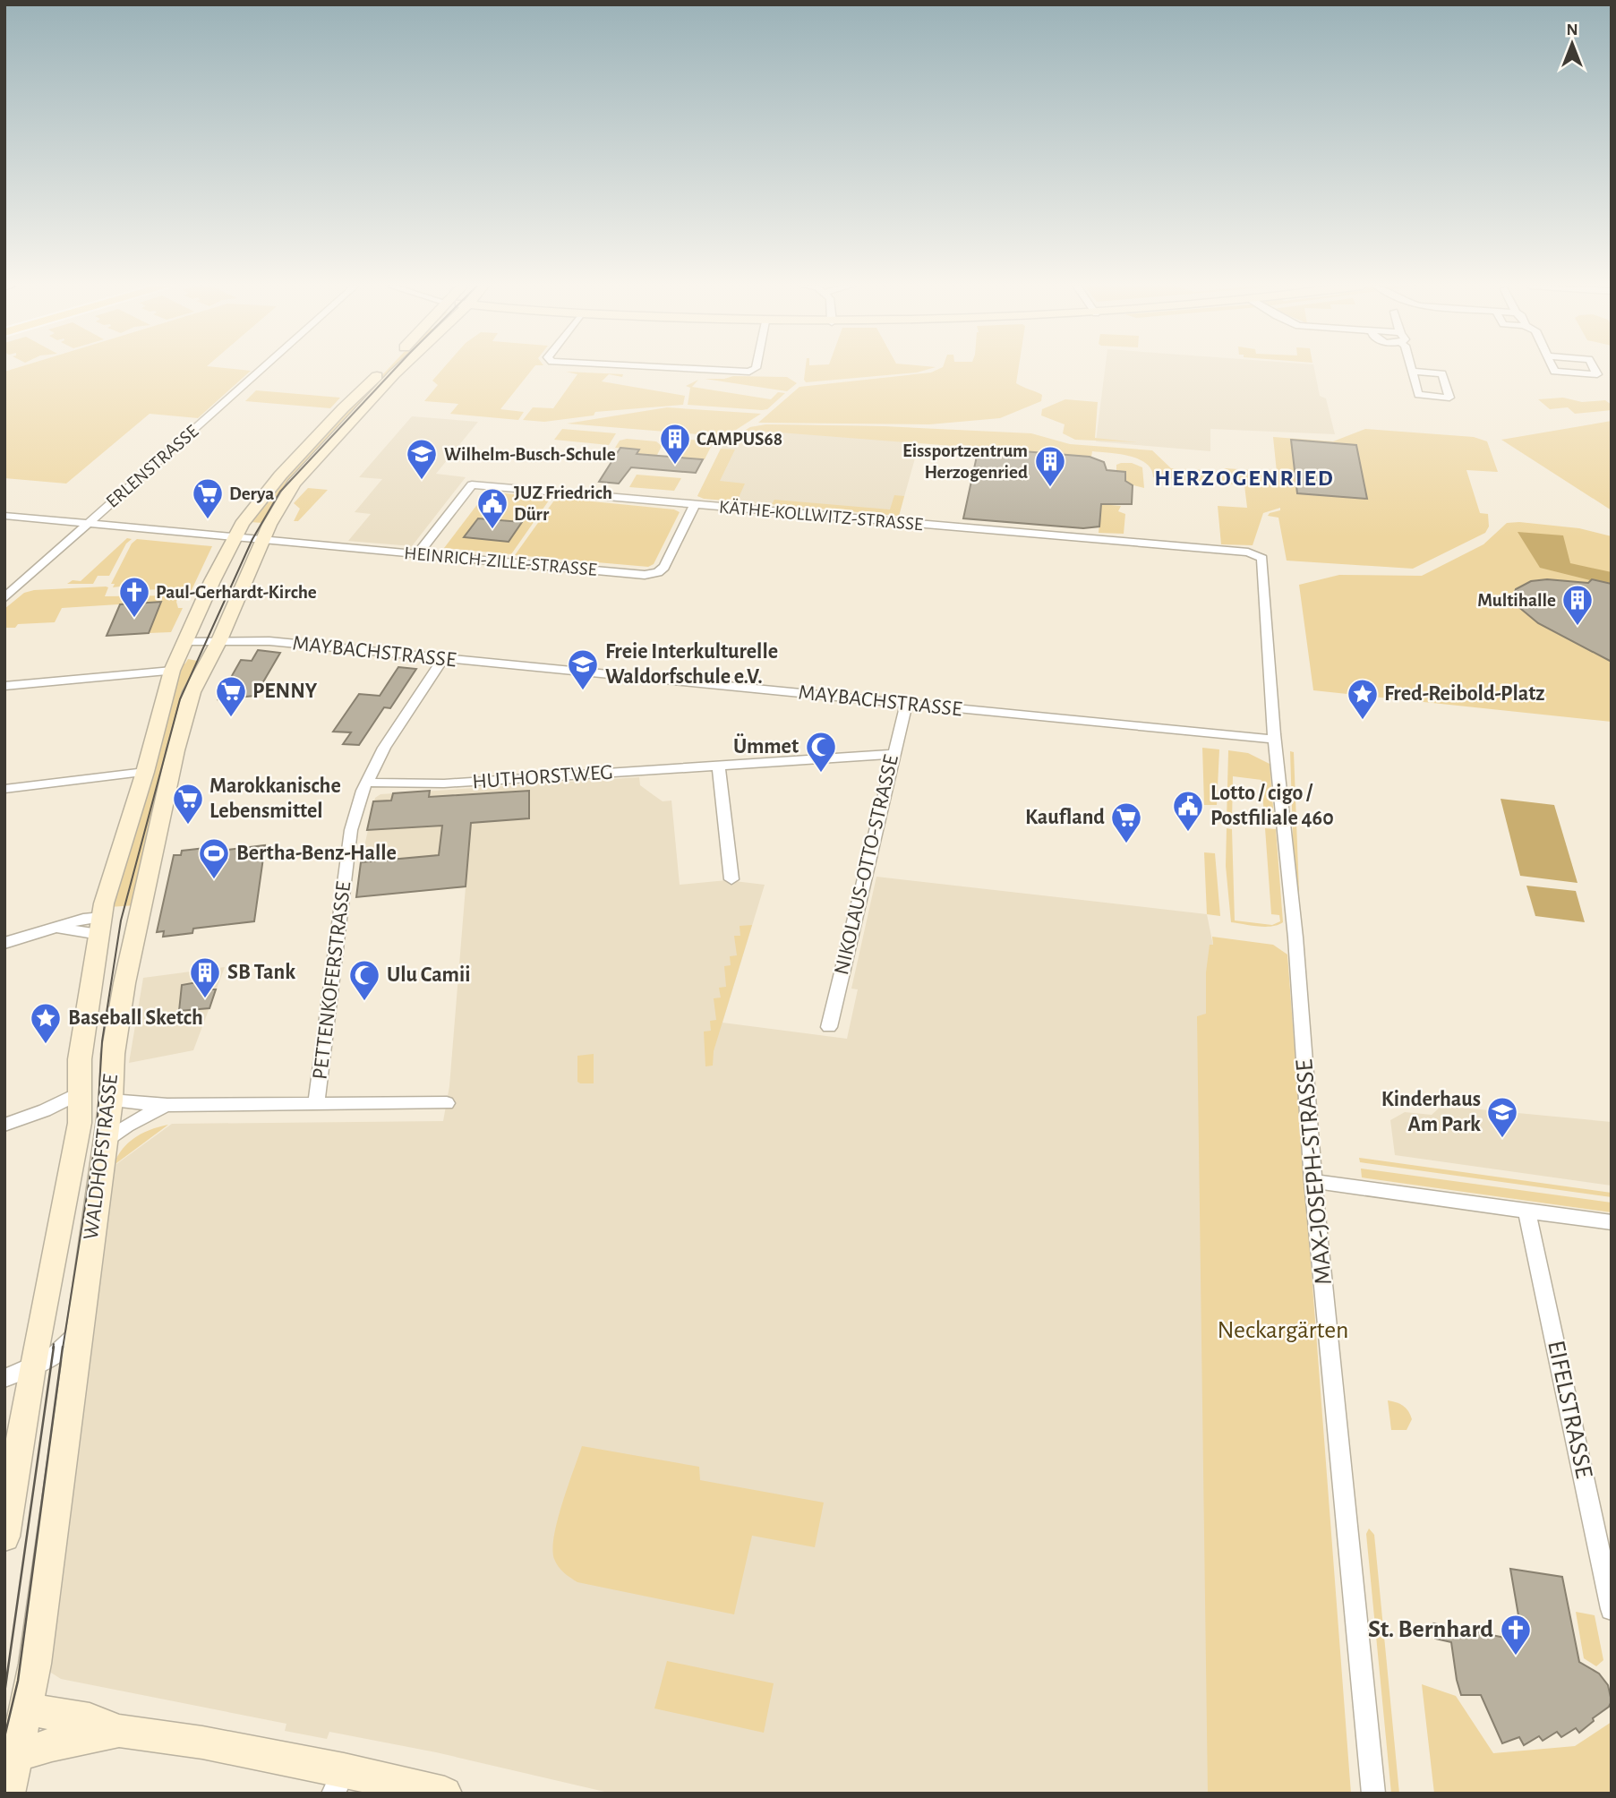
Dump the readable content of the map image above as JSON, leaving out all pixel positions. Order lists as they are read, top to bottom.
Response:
{
  "streets": {
    "street": [
      "ERLENSTRASSE",
      "KÄTHE-KOLLWITZ-STRASSE",
      "HEINRICH-ZILLE-STRASSE",
      "MAYBACHSTRASSE",
      "HUTHORSTWEG",
      "NIKOLAUS-OTTO-STRASSE",
      "PETTENKOFERSTRASSE",
      "WALDHOFSTRASSE",
      "MAX-JOSEPH-STRASSE",
      "EIFELSTRASSE"
    ]
  },
  "crossings": [
    ["KÄTHE-KOLLWITZ-STRASSE", "HEINRICH-ZILLE-STRASSE"],
    ["KÄTHE-KOLLWITZ-STRASSE", "MAX-JOSEPH-STRASSE"],
    ["HEINRICH-ZILLE-STRASSE", "WALDHOFSTRASSE"],
    ["MAYBACHSTRASSE", "NIKOLAUS-OTTO-STRASSE"],
    ["MAYBACHSTRASSE", "PETTENKOFERSTRASSE"],
    ["MAYBACHSTRASSE", "WALDHOFSTRASSE"],
    ["MAYBACHSTRASSE", "MAX-JOSEPH-STRASSE"],
    ["HUTHORSTWEG", "NIKOLAUS-OTTO-STRASSE"],
    ["HUTHORSTWEG", "PETTENKOFERSTRASSE"]
  ],
  "districts": ["HERZOGENRIED"],
  "parks": ["Neckargärten"],
  "places": {
    "building": [
      "CAMPUS68",
      "Eissportzentrum Herzogenried",
      "Multihalle",
      "SB Tank"
    ],
    "school or university": ["Wilhelm-Busch-Schule", "Freie Interkulturelle Waldorfschule e.V.", "Kinderhaus Am Park"],
    "supermarket": [
      "Derya",
      "PENNY",
      "Marokkanische Lebensmittel",
      "Kaufland"
    ],
    "public building": ["JUZ Friedrich Dürr", "Lotto / cigo / Postfiliale 460"],
    "church": ["Paul-Gerhardt-Kirche", "St. Bernhard"],
    "place": ["Fred-Reibold-Platz", "Baseball Sketch"],
    "mosque": ["Ümmet", "Ulu Camii"],
    "sports": ["Bertha-Benz-Halle"]
  },
  "north": "top"
}
